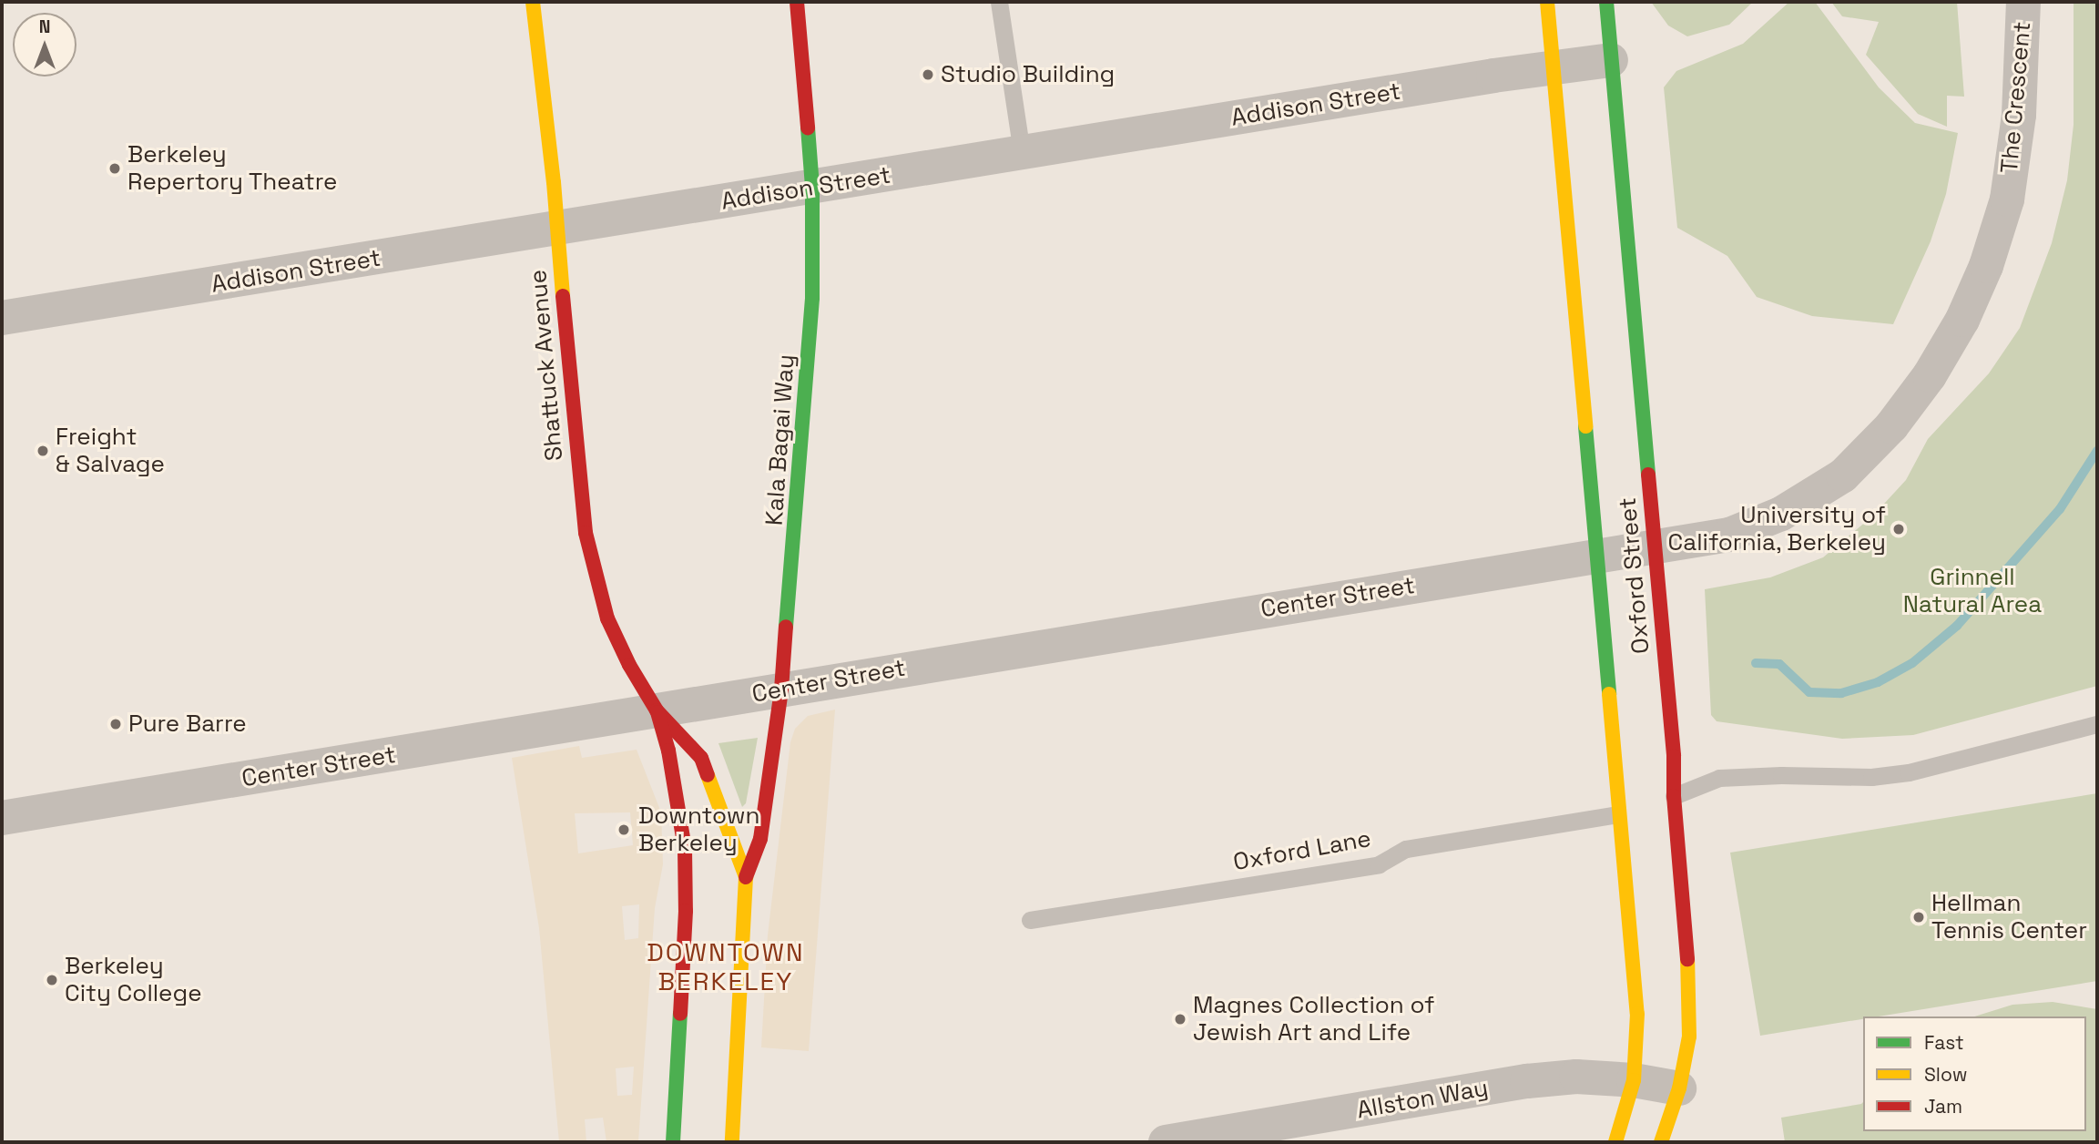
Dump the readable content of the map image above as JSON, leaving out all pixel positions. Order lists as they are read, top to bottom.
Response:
{
  "streets": {
    "main road": ["Shattuck Avenue", "Kala Bagai Way", "Oxford Street"],
    "street": [
      "The Crescent",
      "Addison Street",
      "Center Street",
      "Allston Way"
    ],
    "lane": ["Oxford Lane"]
  },
  "crossings": [
    ["The Crescent", "Oxford Street"],
    ["The Crescent", "Center Street"],
    ["Addison Street", "Shattuck Avenue"],
    ["Addison Street", "Kala Bagai Way"],
    ["Addison Street", "Oxford Street"],
    ["Shattuck Avenue", "Kala Bagai Way"],
    ["Shattuck Avenue", "Center Street"],
    ["Kala Bagai Way", "Center Street"],
    ["Oxford Street", "Center Street"],
    ["Oxford Street", "Oxford Lane"],
    ["Oxford Street", "Allston Way"]
  ],
  "districts": ["DOWNTOWN BERKELEY"],
  "parks": ["Grinnell Natural Area"],
  "places": [
    "Studio Building",
    "Berkeley Repertory Theatre",
    "Freight & Salvage",
    "University of California, Berkeley",
    "Pure Barre",
    "Downtown Berkeley",
    "Hellman Tennis Center",
    "Berkeley City College",
    "Magnes Collection of Jewish Art and Life"
  ],
  "legend": ["Fast", "Slow", "Jam"],
  "north": "top"
}
